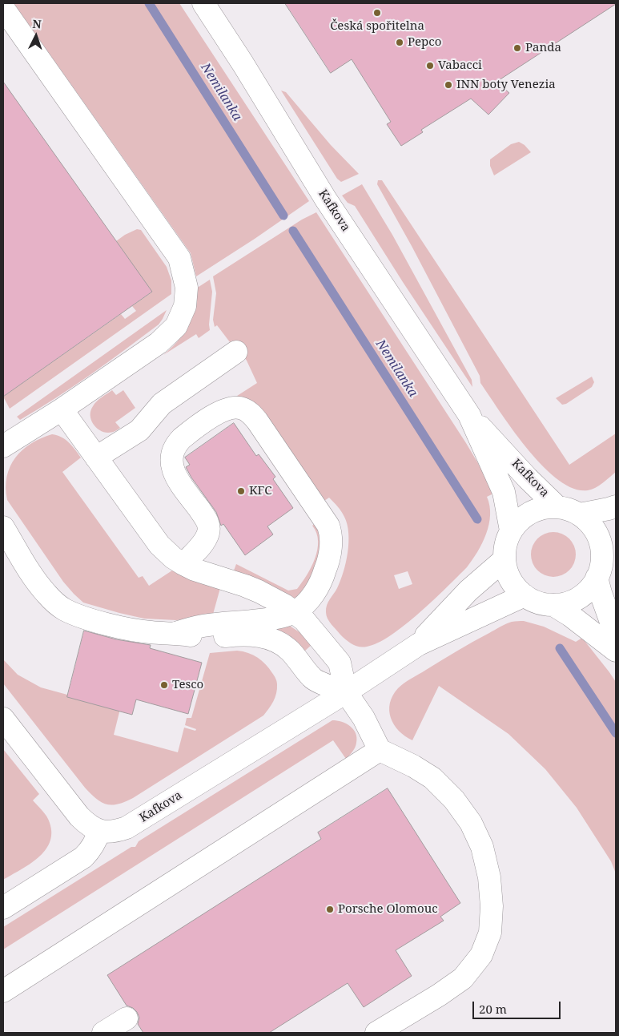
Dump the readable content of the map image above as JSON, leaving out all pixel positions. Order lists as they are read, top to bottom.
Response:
{
  "streets": {
    "street": ["Kafkova"]
  },
  "water": ["Nemilanka"],
  "places": [
    "Česká spořitelna",
    "Pepco",
    "Panda",
    "Vabacci",
    "INN boty Venezia",
    "KFC",
    "Tesco",
    "Porsche Olomouc"
  ],
  "scale_bar": "20 m",
  "north": "top"
}
